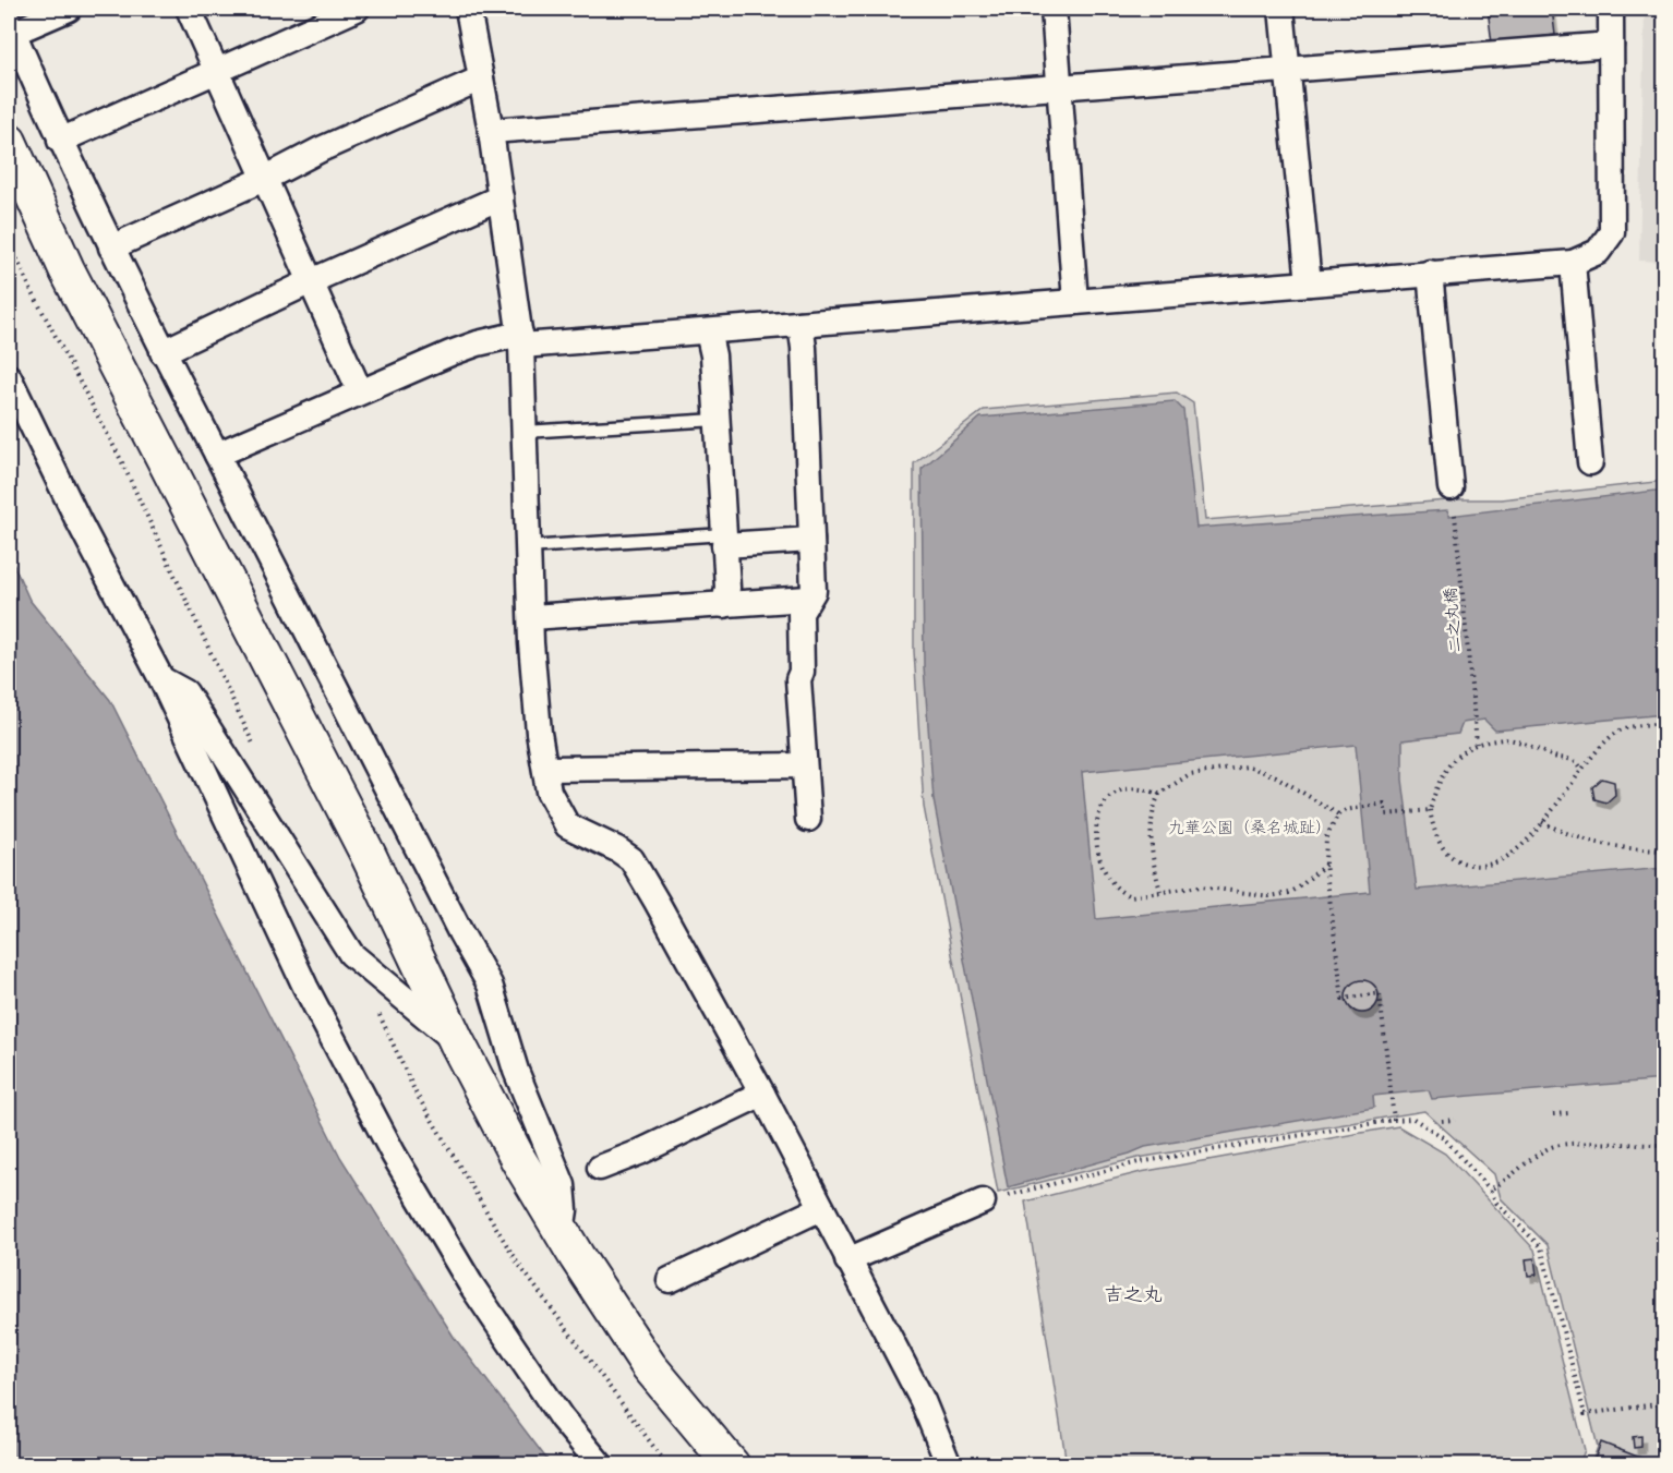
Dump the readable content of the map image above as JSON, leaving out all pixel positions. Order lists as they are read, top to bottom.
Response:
{
  "streets": {
    "path": ["二之丸橋"]
  },
  "districts": ["吉之丸"],
  "parks": ["九華公園（桑名城趾）"]
}
